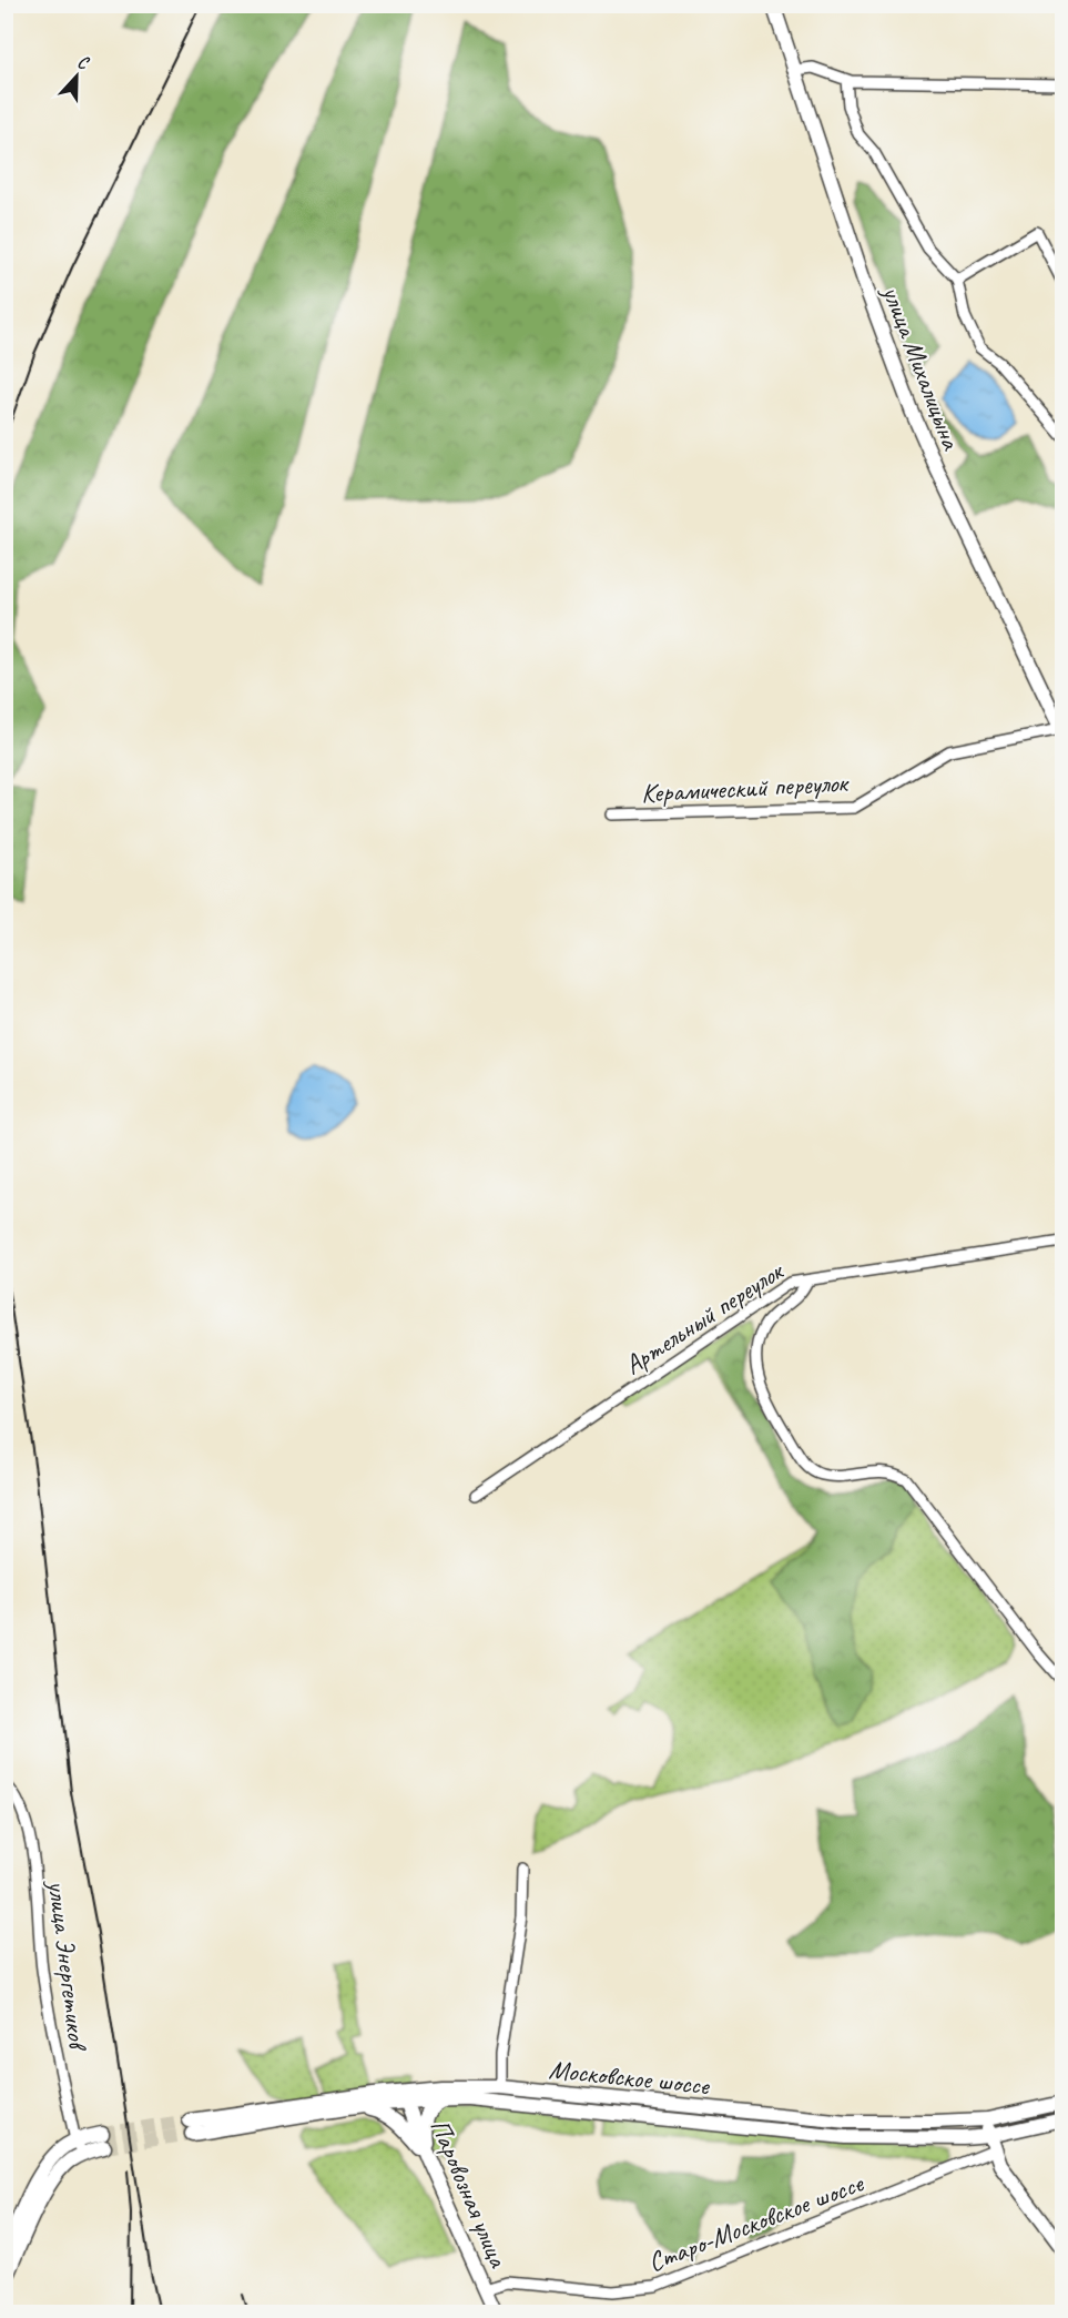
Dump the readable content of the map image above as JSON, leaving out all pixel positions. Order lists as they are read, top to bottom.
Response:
{
  "streets": {
    "main road": ["улица Михалицына", "Московское шоссе", "Паровозная улица"],
    "street": [
      "Керамический переулок",
      "Артельный переулок",
      "улица Энергетиков",
      "Старо-Московское шоссе"
    ]
  },
  "crossings": [
    ["улица Михалицына", "Керамический переулок"],
    ["Московское шоссе", "Паровозная улица"],
    ["Паровозная улица", "Старо-Московское шоссе"]
  ],
  "north": "top"
}
